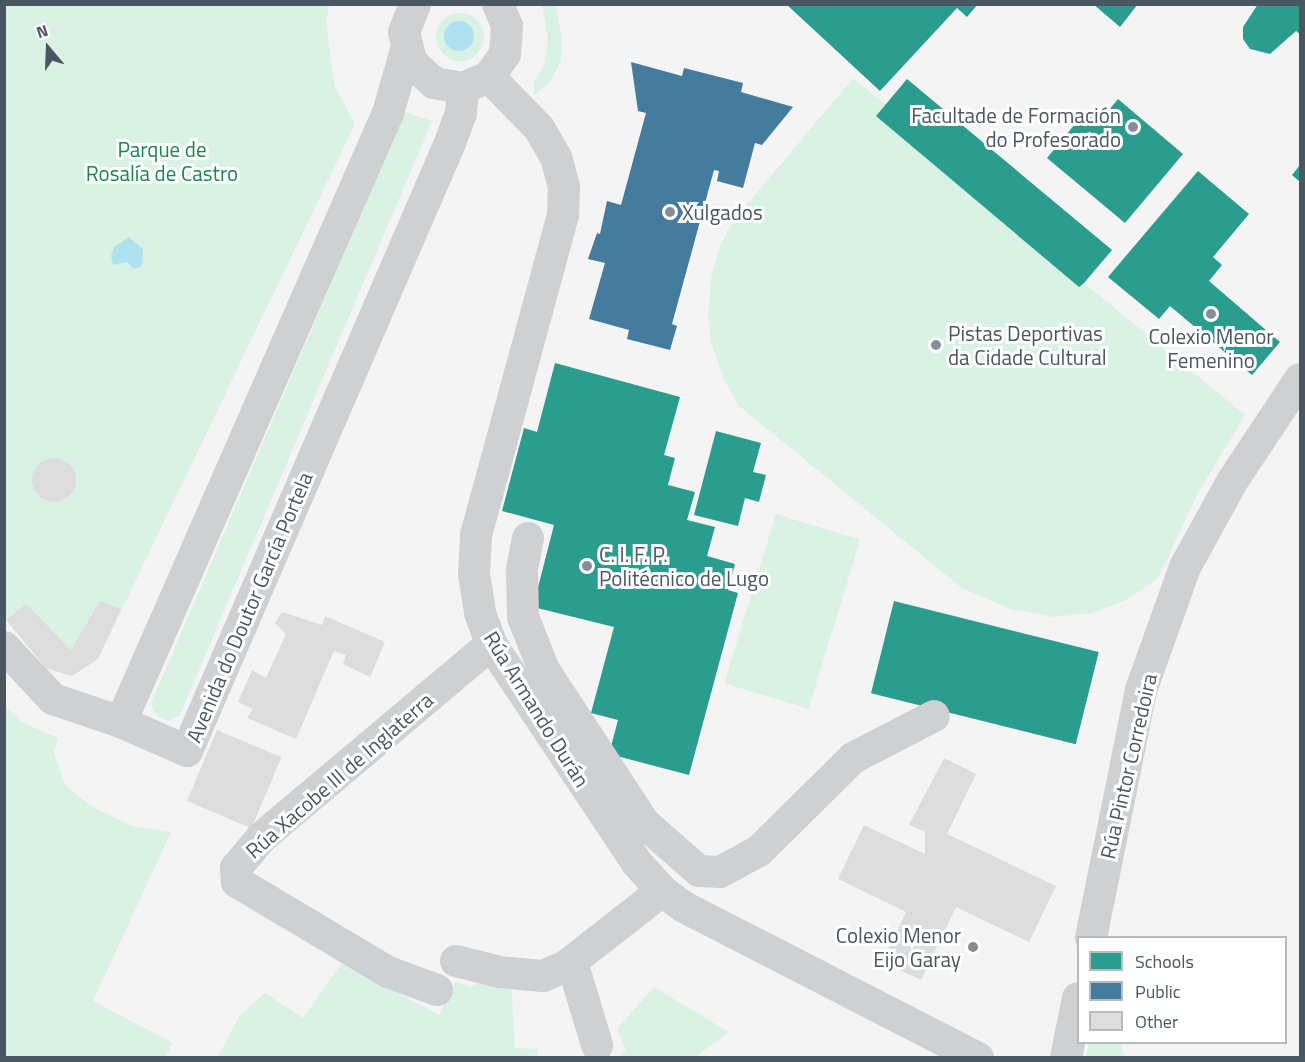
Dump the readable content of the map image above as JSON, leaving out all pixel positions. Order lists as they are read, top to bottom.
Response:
{
  "streets": {
    "street": [
      "Avenida do Doutor García Portela",
      "Rúa Armando Durán",
      "Rúa Pintor Corredoira",
      "Rúa Xacobe III de Inglaterra"
    ]
  },
  "crossings": [
    ["Avenida do Doutor García Portela", "Rúa Armando Durán"],
    ["Rúa Armando Durán", "Rúa Xacobe III de Inglaterra"]
  ],
  "parks": ["Parque de Rosalía de Castro"],
  "places": [
    "Facultade de Formación do Profesorado",
    "Xulgados",
    "Colexio Menor Femenino",
    "Pistas Deportivas da Cidade Cultural",
    "C. I. F. P. Politécnico de Lugo",
    "Colexio Menor Eijo Garay"
  ],
  "legend": ["Schools", "Public", "Other"],
  "north": "top"
}
